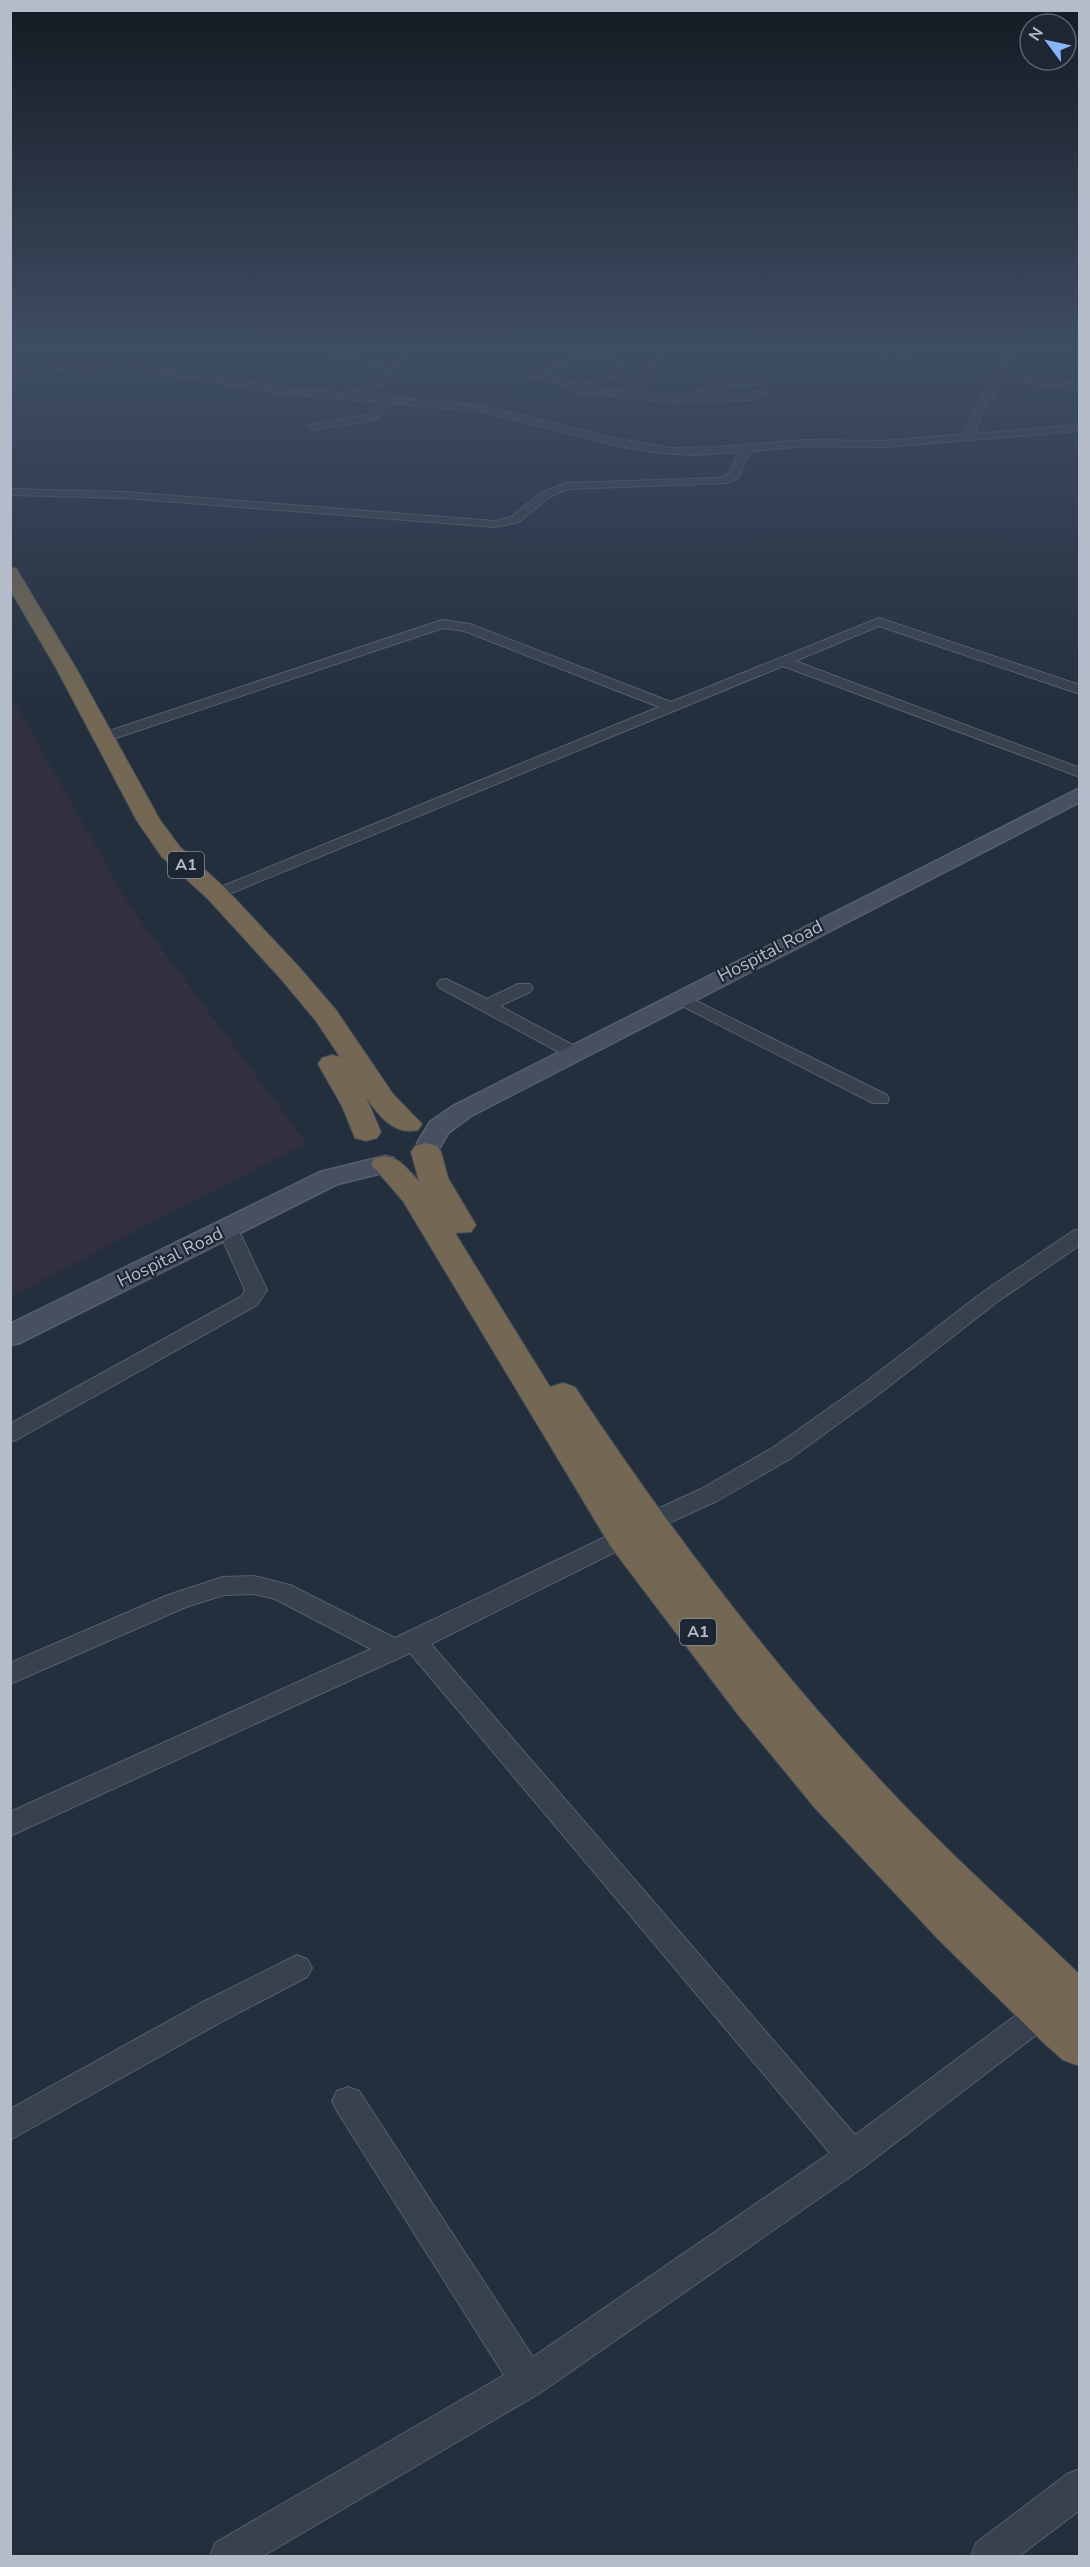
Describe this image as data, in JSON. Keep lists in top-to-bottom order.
{
  "streets": {
    "highway": ["A1"],
    "street": ["Hospital Road"]
  },
  "crossings": [
    ["A1", "Hospital Road"]
  ],
  "north": "top left"
}
